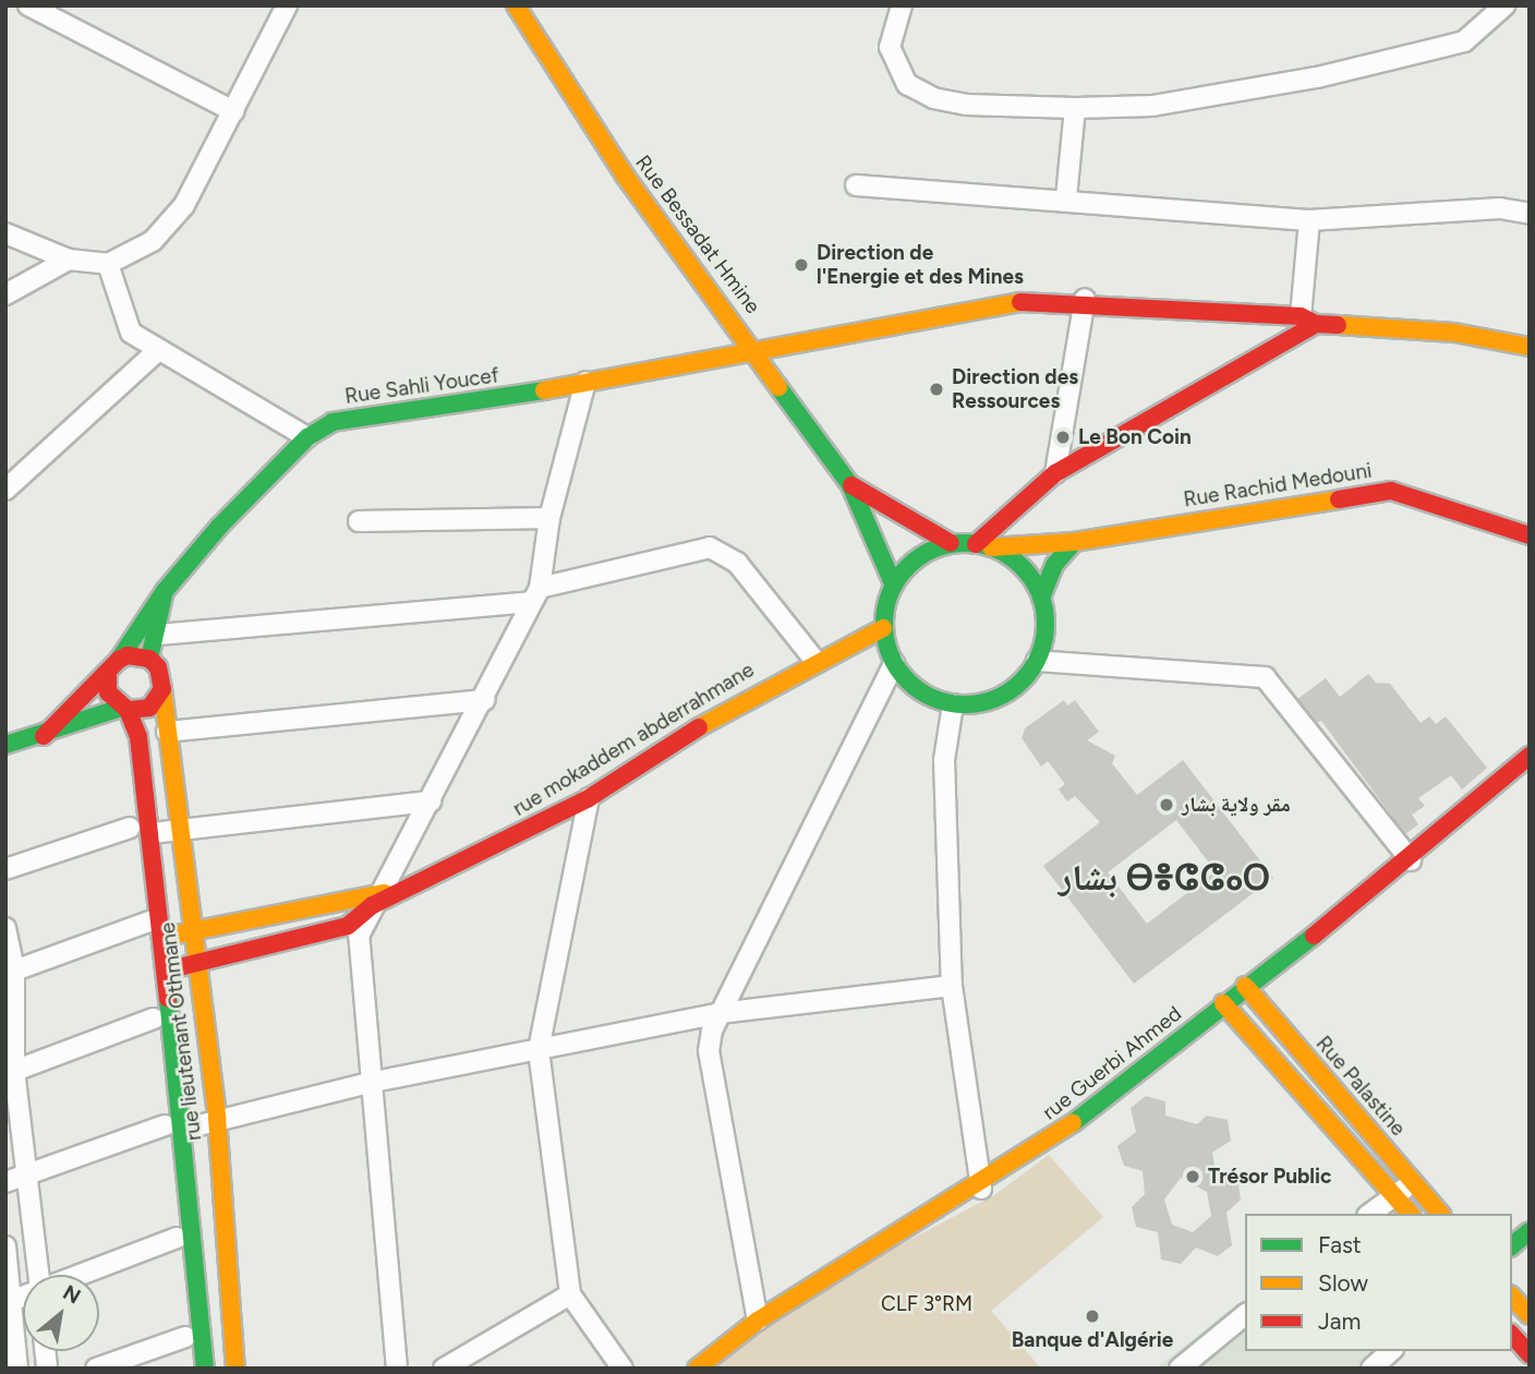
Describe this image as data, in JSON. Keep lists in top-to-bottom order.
{
  "streets": {
    "main road": [
      "Rue Bessadat Hmine",
      "Rue Sahli Youcef",
      "Rue Rachid Medouni",
      "rue mokaddem abderrahmane",
      "rue lieutenant Othmane",
      "rue Guerbi Ahmed",
      "Rue Palastine"
    ]
  },
  "crossings": [
    ["Rue Bessadat Hmine", "Rue Sahli Youcef"],
    ["Rue Bessadat Hmine", "Rue Rachid Medouni"],
    ["Rue Bessadat Hmine", "rue mokaddem abderrahmane"],
    ["Rue Sahli Youcef", "rue lieutenant Othmane"],
    ["Rue Rachid Medouni", "rue mokaddem abderrahmane"],
    ["rue mokaddem abderrahmane", "rue lieutenant Othmane"],
    ["rue Guerbi Ahmed", "Rue Palastine"]
  ],
  "districts": ["بشار ⴱⴻⵛⵛⴰⵔ"],
  "parks": ["CLF 3°RM"],
  "places": [
    "Direction de l'Energie et des Mines",
    "Direction des Ressources",
    "Le Bon Coin",
    "مقر ولاية بشار",
    "Trésor Public",
    "Banque d'Algérie"
  ],
  "legend": ["Fast", "Slow", "Jam"],
  "north": "top right"
}
